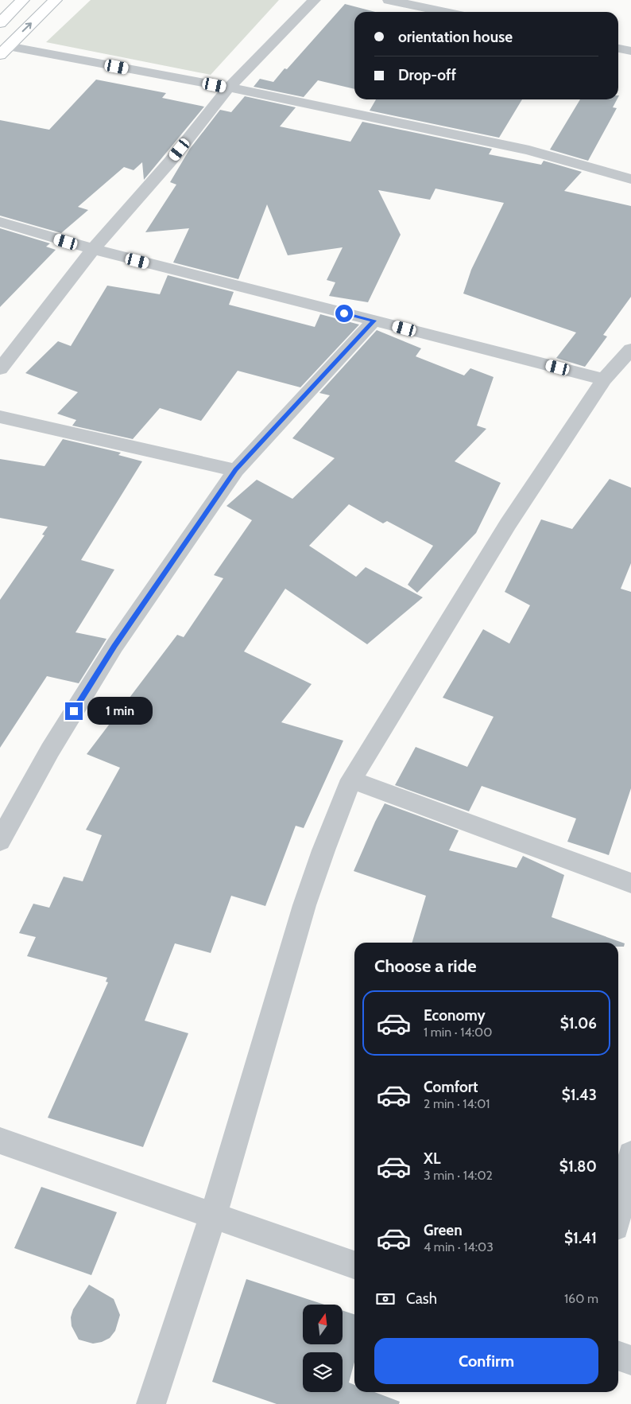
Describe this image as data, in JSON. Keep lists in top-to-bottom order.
{
  "north": "top",
  "page": {
    "banner": ["orientation house", "Drop-off"],
    "bubble": "1 min",
    "heading": "Choose a ride",
    "list": [
      {
        "name": "Economy",
        "note": "1 min · 14:00",
        "value": "$1.06"
      },
      {
        "name": "Comfort",
        "note": "2 min · 14:01",
        "value": "$1.43"
      },
      {
        "name": "XL",
        "note": "3 min · 14:02",
        "value": "$1.80"
      },
      {
        "name": "Green",
        "note": "4 min · 14:03",
        "value": "$1.41"
      }
    ],
    "pay": ["Cash", "160 m"],
    "buttons": "Confirm"
  }
}
